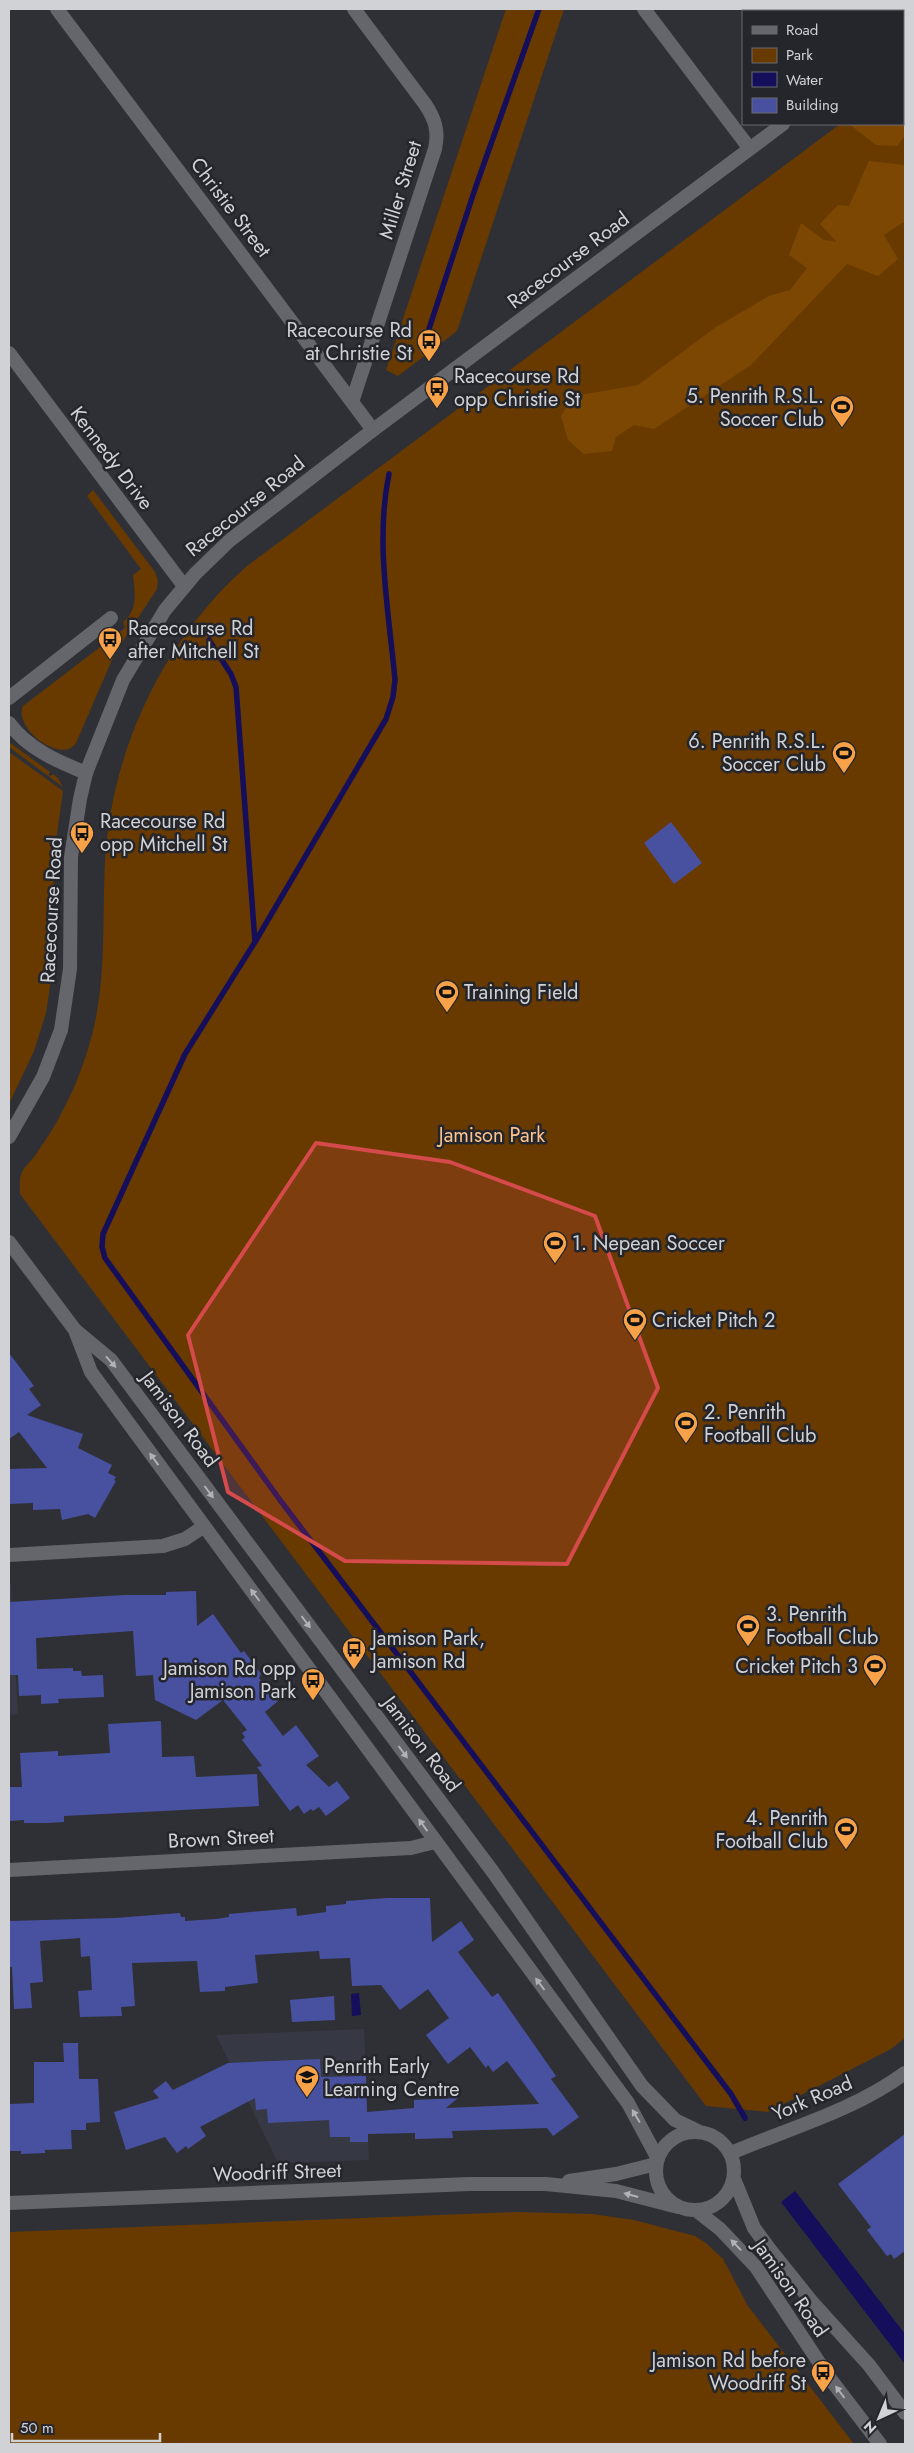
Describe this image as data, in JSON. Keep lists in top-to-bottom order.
{
  "streets": {
    "street": [
      "Miller Street",
      "Christie Street",
      "Racecourse Road",
      "Kennedy Drive",
      "Jamison Road",
      "Brown Street",
      "York Road",
      "Woodriff Street"
    ]
  },
  "crossings": [
    ["Miller Street", "Christie Street"],
    ["Christie Street", "Racecourse Road"],
    ["Racecourse Road", "Kennedy Drive"],
    ["Jamison Road", "Brown Street"],
    ["Jamison Road", "York Road"],
    ["Jamison Road", "Woodriff Street"],
    ["York Road", "Woodriff Street"]
  ],
  "parks": ["Jamison Park"],
  "places": {
    "bus stop": [
      "Racecourse Rd at Christie St",
      "Racecourse Rd opp Christie St",
      "Racecourse Rd after Mitchell St",
      "Racecourse Rd opp Mitchell St",
      "Jamison Park, Jamison Rd",
      "Jamison Rd opp Jamison Park",
      "Jamison Rd before Woodriff St"
    ],
    "sports": [
      "5. Penrith R.S.L. Soccer Club",
      "6. Penrith R.S.L. Soccer Club",
      "Training Field",
      "1. Nepean Soccer",
      "Cricket Pitch 2",
      "2. Penrith Football Club",
      "3. Penrith Football Club",
      "Cricket Pitch 3",
      "4. Penrith Football Club"
    ],
    "school or university": ["Penrith Early Learning Centre"]
  },
  "legend": [
    "Road",
    "Park",
    "Water",
    "Building"
  ],
  "scale_bar": "50 m",
  "north": "bottom left"
}
